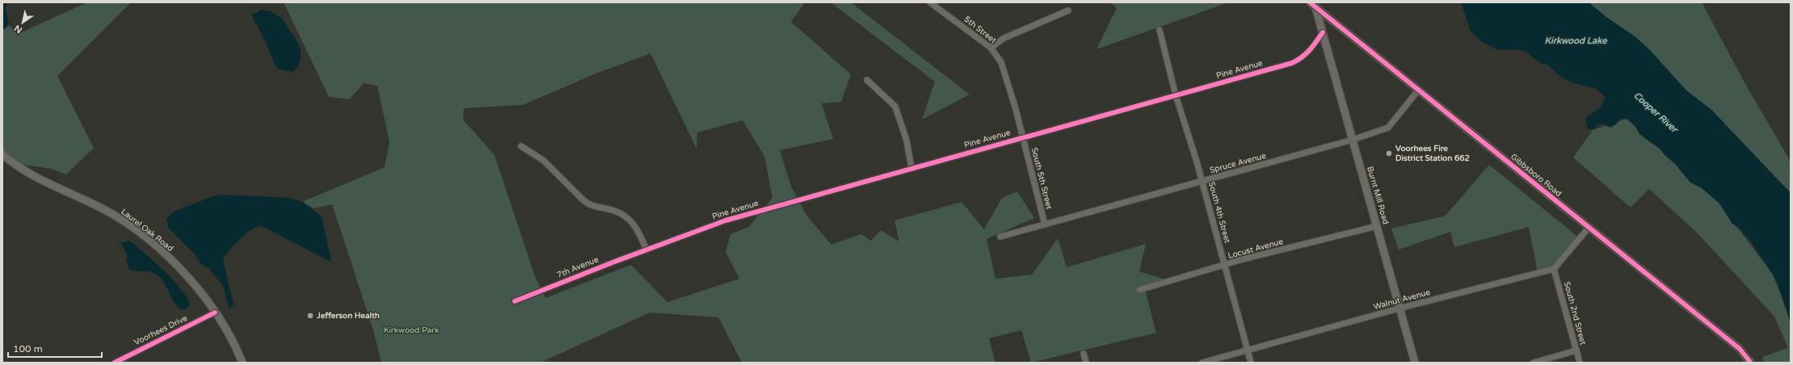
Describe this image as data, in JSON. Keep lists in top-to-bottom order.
{
  "streets": {
    "street": [
      "5th Street",
      "Pine Avenue",
      "Spruce Avenue",
      "Gibbsboro Road",
      "South 5th Street",
      "Burnt Mill Road",
      "South 4th Street",
      "Laurel Oak Road",
      "Locust Avenue",
      "7th Avenue",
      "Walnut Avenue",
      "South 2nd Street",
      "Voorhees Drive"
    ]
  },
  "crossings": [
    ["5th Street", "Pine Avenue"],
    ["5th Street", "South 5th Street"],
    ["Pine Avenue", "South 5th Street"],
    ["Pine Avenue", "Burnt Mill Road"],
    ["Pine Avenue", "South 4th Street"],
    ["Pine Avenue", "7th Avenue"],
    ["Spruce Avenue", "Gibbsboro Road"],
    ["Spruce Avenue", "South 5th Street"],
    ["Spruce Avenue", "Burnt Mill Road"],
    ["Spruce Avenue", "South 4th Street"],
    ["Gibbsboro Road", "Burnt Mill Road"],
    ["Burnt Mill Road", "Locust Avenue"],
    ["Burnt Mill Road", "Walnut Avenue"],
    ["South 4th Street", "Locust Avenue"],
    ["South 4th Street", "Walnut Avenue"],
    ["Laurel Oak Road", "Voorhees Drive"],
    ["Walnut Avenue", "South 2nd Street"]
  ],
  "water": ["Kirkwood Lake", "Cooper River"],
  "parks": ["Kirkwood Park"],
  "places": ["Voorhees Fire District Station 662", "Jefferson Health"],
  "scale_bar": "100 m",
  "north": "bottom left"
}
